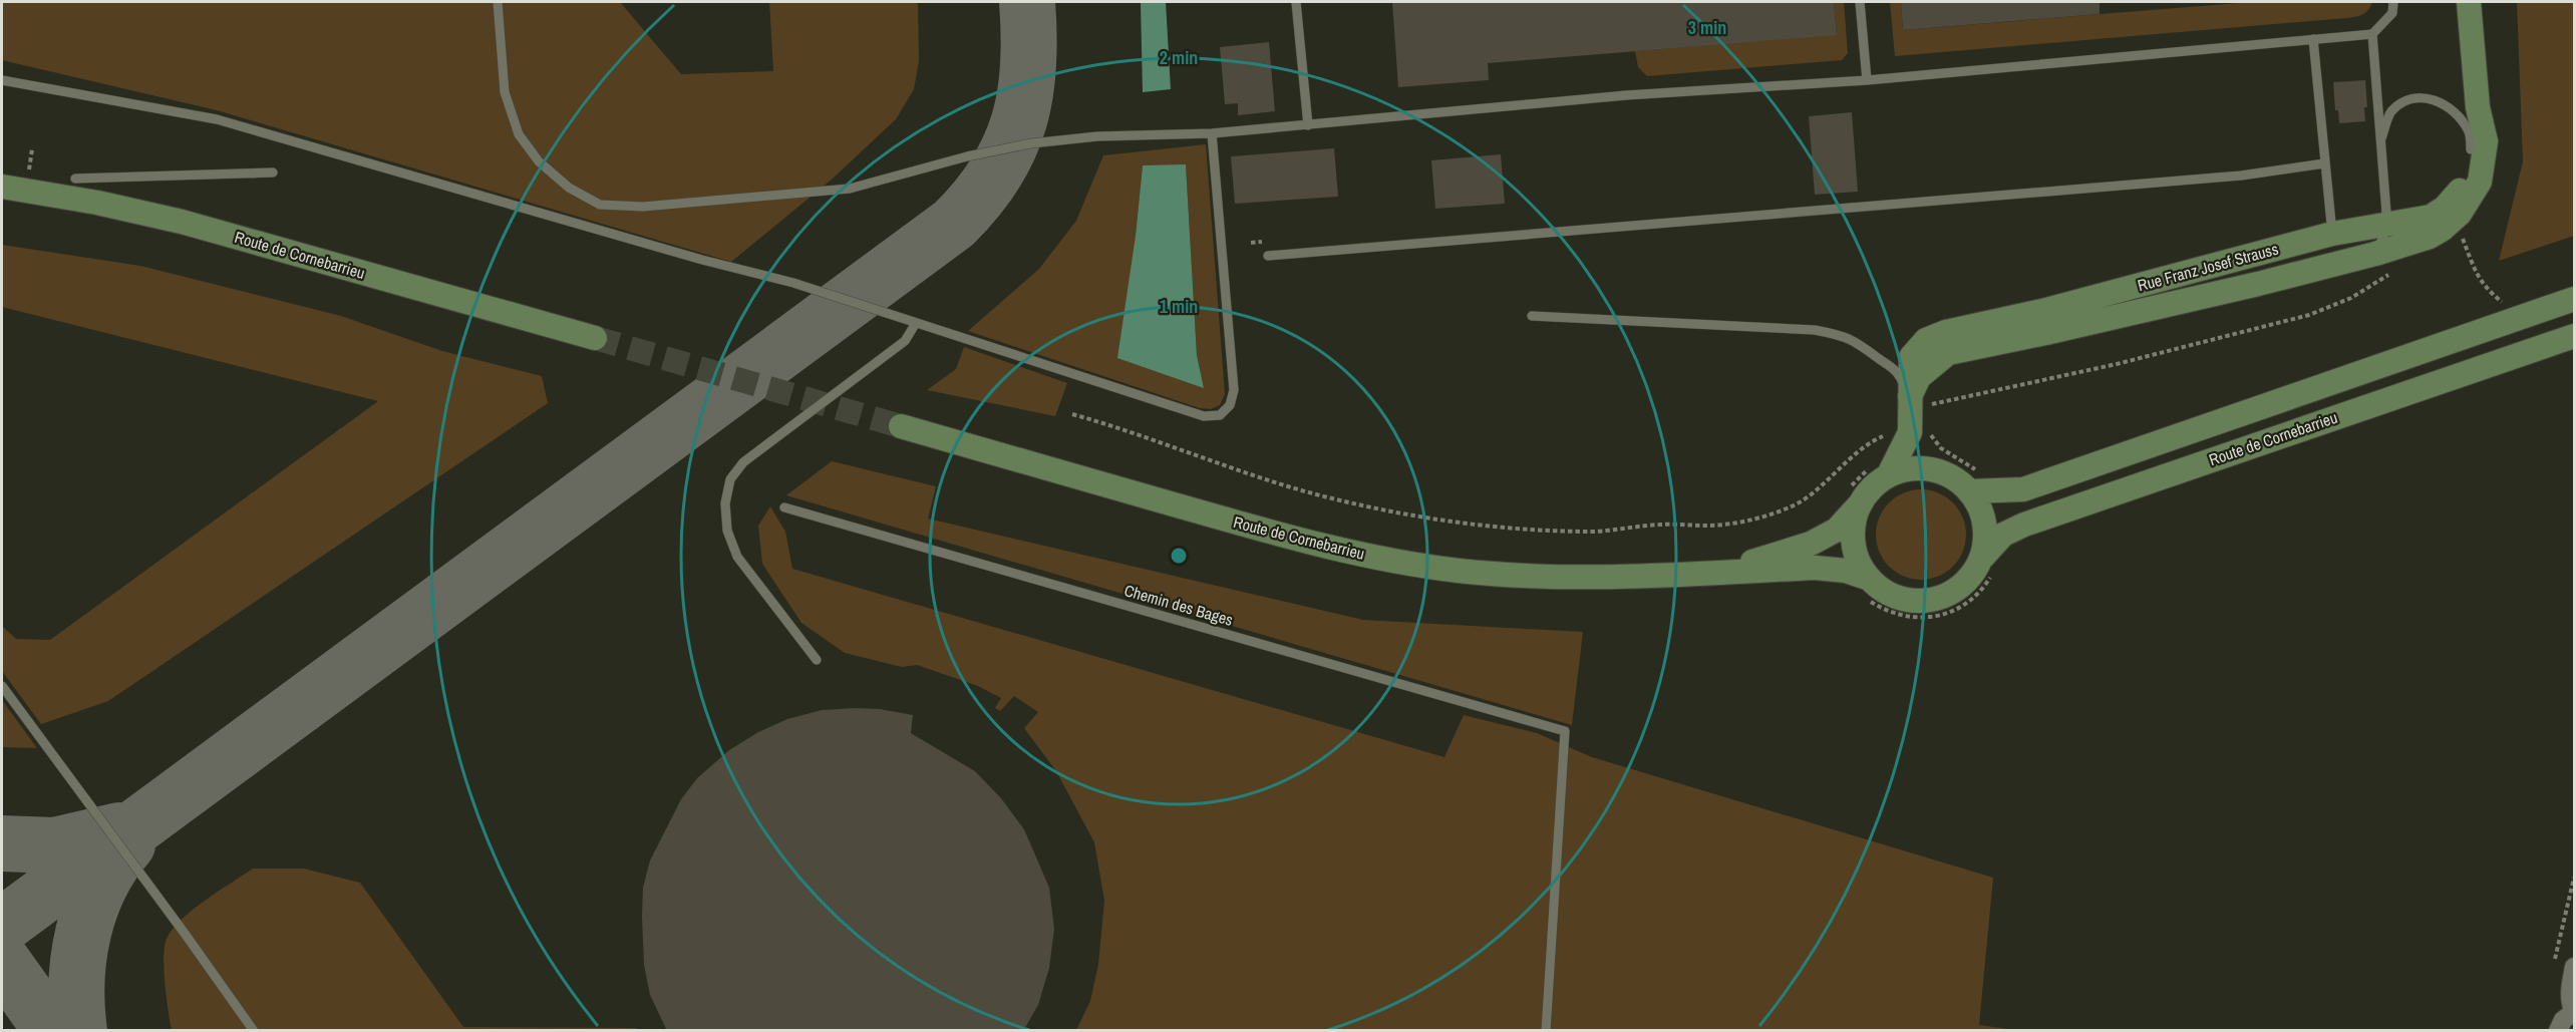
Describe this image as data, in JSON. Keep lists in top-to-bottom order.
{
  "streets": {
    "main road": ["Route de Cornebarrieu", "Rue Franz Josef Strauss"],
    "lane": ["Chemin des Bages"]
  },
  "crossings": [
    ["Route de Cornebarrieu", "Rue Franz Josef Strauss"]
  ],
  "rings": ["3 min", "2 min", "1 min"]
}
